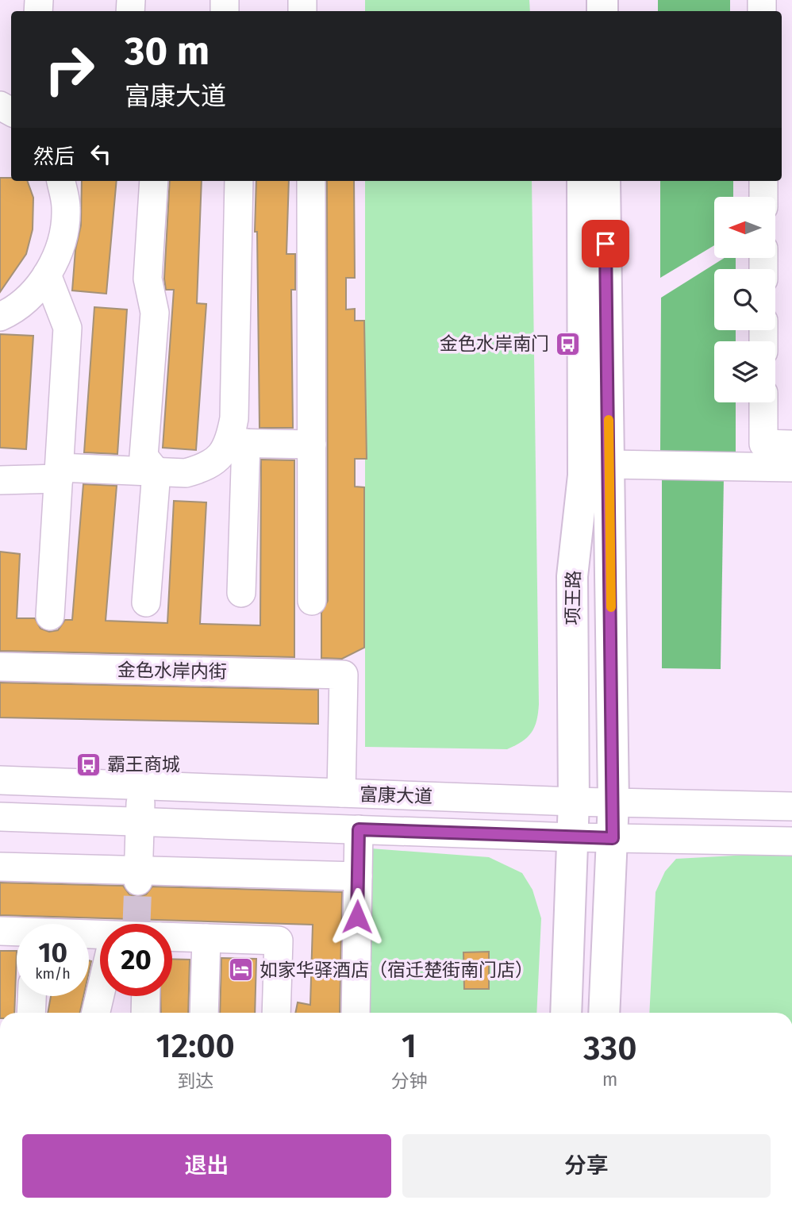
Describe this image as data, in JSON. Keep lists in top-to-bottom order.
{
  "streets": {
    "main road": ["项王路"],
    "street": ["金色水岸内街", "富康大道"]
  },
  "crossings": [
    ["项王路", "富康大道"],
    ["金色水岸内街", "富康大道"]
  ],
  "places": {
    "bus stop": ["金色水岸南门", "霸王商城"],
    "hotel": ["如家华驿酒店（宿迁楚街南门店）"]
  },
  "north": "left",
  "page": {
    "turn": ["30 m", "富康大道"],
    "then": "然后",
    "speed": "10 km/h",
    "limit": "20",
    "eta": [
      "12:00",
      "到达",
      "1",
      "分钟",
      "330",
      "m"
    ],
    "buttons": ["退出", "分享"]
  }
}
